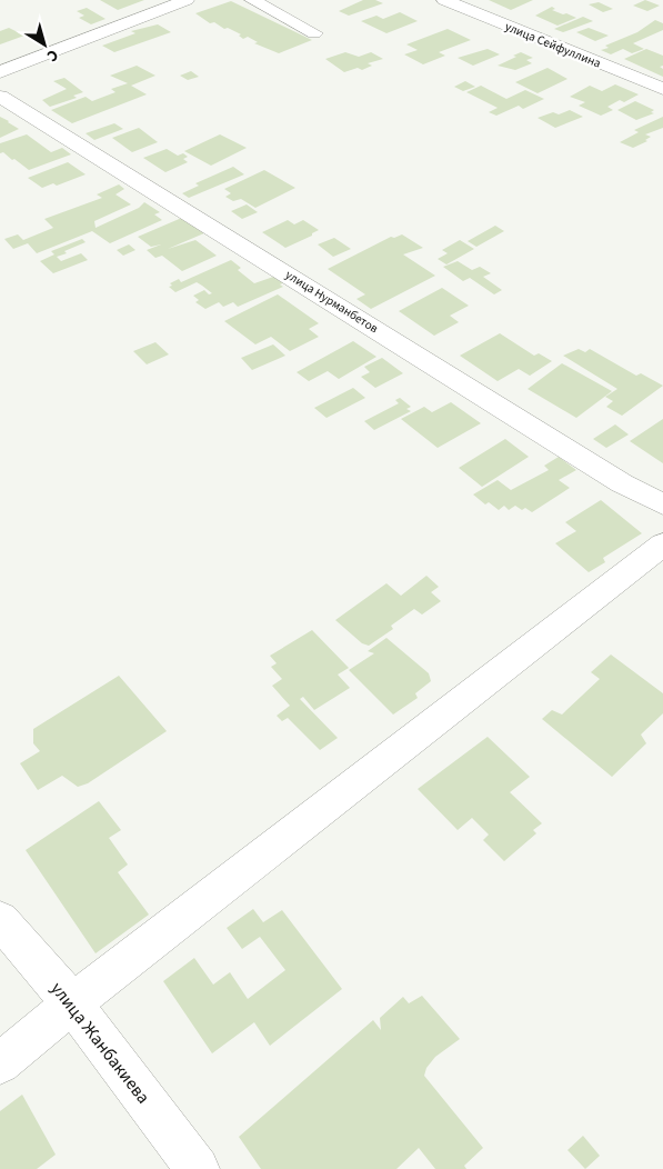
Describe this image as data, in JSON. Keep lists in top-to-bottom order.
{
  "streets": {
    "street": ["улица Сейфуллина", "улица Нурманбетов", "улица Жанбакиева"]
  },
  "north": "bottom right"
}
